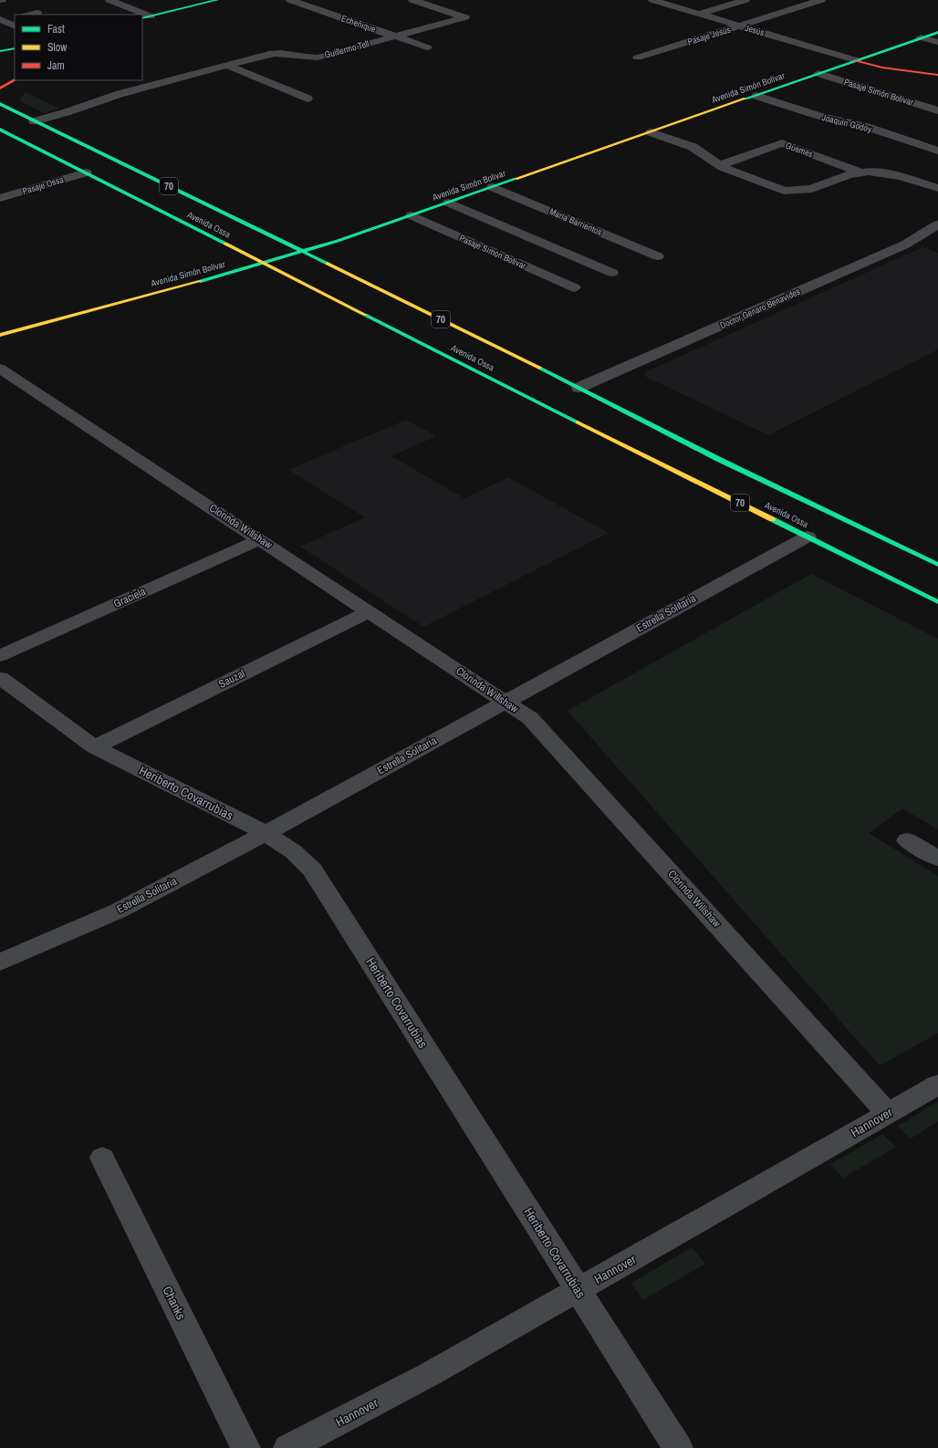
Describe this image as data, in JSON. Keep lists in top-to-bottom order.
{
  "streets": {
    "main road": ["Avenida Simón Bolívar", "70", "Avenida Ossa"],
    "street": [
      "Echeñique",
      "Jesús",
      "Pasaje Jesús",
      "Guillermo Tell",
      "Pasaje Simón Bolívar",
      "Joaquín Godoy",
      "Güemes",
      "Pasaje Ossa",
      "María Barrientos",
      "Doctor Genaro Benavides",
      "Clorinda Willshaw",
      "Graciela",
      "Estrella Solitaria",
      "Sauzal",
      "Heriberto Covarrubias",
      "Hannover",
      "Chanks"
    ]
  },
  "crossings": [
    ["Echeñique", "Guillermo Tell"],
    ["Jesús", "Pasaje Jesús"],
    ["Jesús", "Avenida Simón Bolívar"],
    ["Guillermo Tell", "Avenida Ossa"],
    ["Avenida Simón Bolívar", "Pasaje Simón Bolívar"],
    ["Avenida Simón Bolívar", "Joaquín Godoy"],
    ["Avenida Simón Bolívar", "Güemes"],
    ["Avenida Simón Bolívar", "María Barrientos"],
    ["Avenida Simón Bolívar", "Avenida Ossa"],
    ["Pasaje Ossa", "Avenida Ossa"],
    ["Avenida Ossa", "Doctor Genaro Benavides"],
    ["Avenida Ossa", "Estrella Solitaria"],
    ["Clorinda Willshaw", "Graciela"],
    ["Clorinda Willshaw", "Estrella Solitaria"],
    ["Clorinda Willshaw", "Sauzal"],
    ["Clorinda Willshaw", "Hannover"],
    ["Estrella Solitaria", "Heriberto Covarrubias"],
    ["Sauzal", "Heriberto Covarrubias"],
    ["Heriberto Covarrubias", "Hannover"]
  ],
  "legend": ["Fast", "Slow", "Jam"]
}
